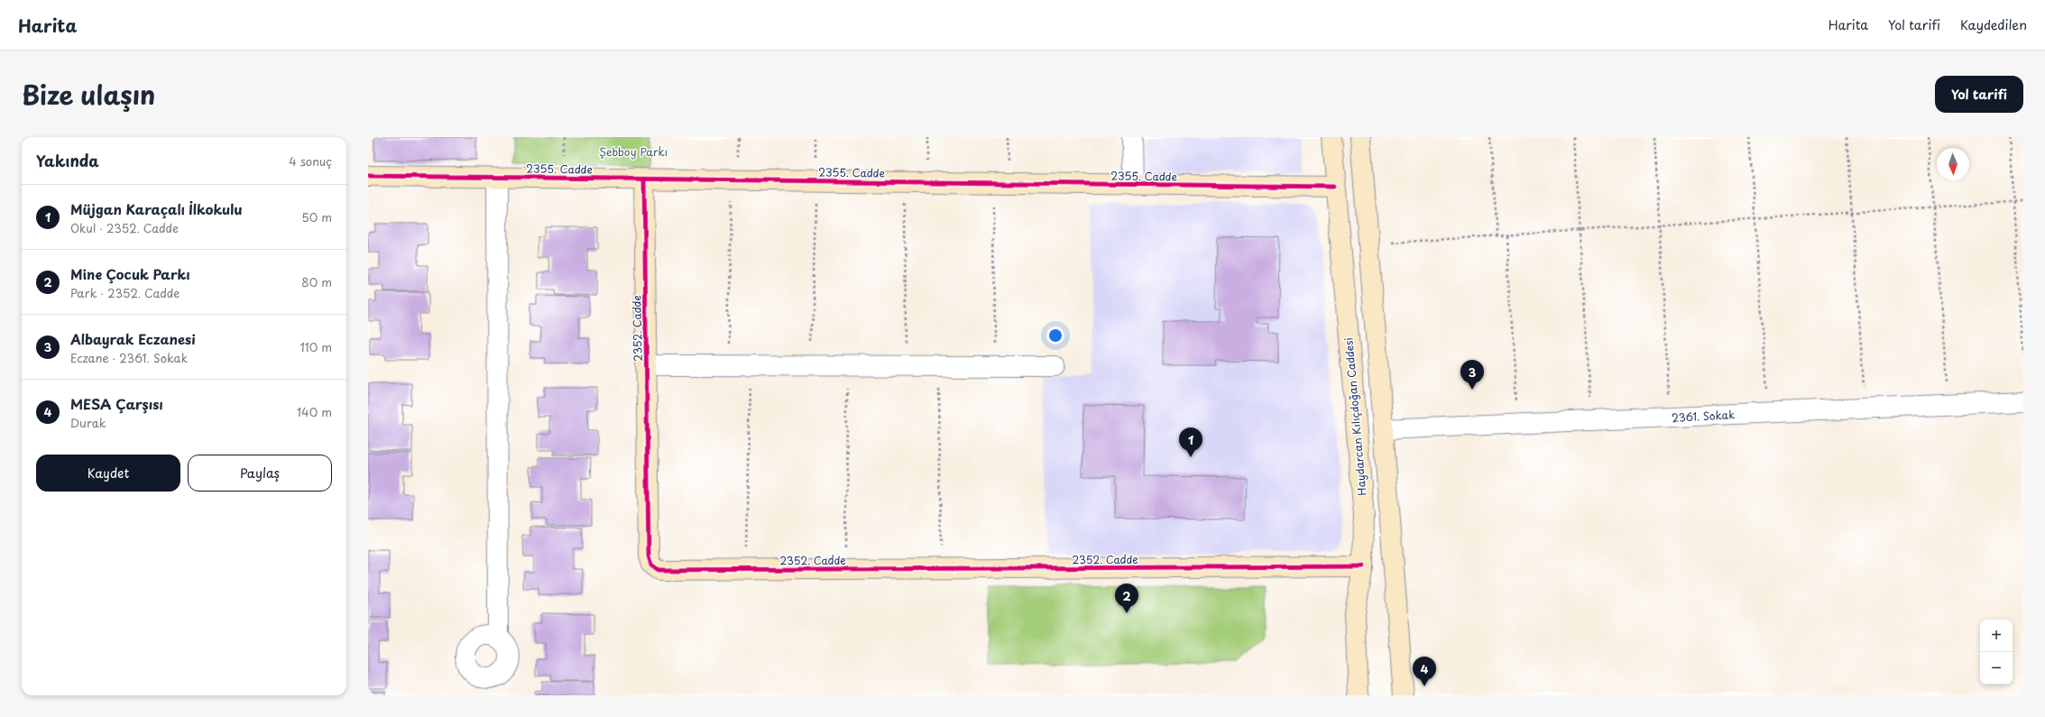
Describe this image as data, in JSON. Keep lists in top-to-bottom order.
{
  "streets": {
    "street": [
      "2355. Cadde",
      "2352. Cadde",
      "2361. Sokak",
      "Haydarcan Kılıçdoğan Caddesi"
    ]
  },
  "crossings": [
    ["2355. Cadde", "2352. Cadde"],
    ["2355. Cadde", "Haydarcan Kılıçdoğan Caddesi"],
    ["2352. Cadde", "Haydarcan Kılıçdoğan Caddesi"]
  ],
  "parks": ["Şebboy Parkı"],
  "north": "bottom",
  "page": {
    "header": "Harita",
    "nav": ["Harita", "Yol tarifi", "Kaydedilen"],
    "title": "Bize ulaşın",
    "buttons": [
      "Yol tarifi",
      ["Kaydet", "Paylaş"]
    ],
    "heading": ["Yakında", "4 sonuç"],
    "list": [
      {
        "mark": "1",
        "name": "Müjgan Karaçalı İlkokulu",
        "note": "Okul · 2352. Cadde",
        "value": "50 m"
      },
      {
        "mark": "2",
        "name": "Mine Çocuk Parkı",
        "note": "Park · 2352. Cadde",
        "value": "80 m"
      },
      {
        "mark": "3",
        "name": "Albayrak Eczanesi",
        "note": "Eczane · 2361. Sokak",
        "value": "110 m"
      },
      {
        "mark": "4",
        "name": "MESA Çarşısı",
        "note": "Durak",
        "value": "140 m"
      }
    ],
    "pins": [
      "3",
      "1",
      "2",
      "4"
    ],
    "map_buttons": ["+", "−"]
  }
}
